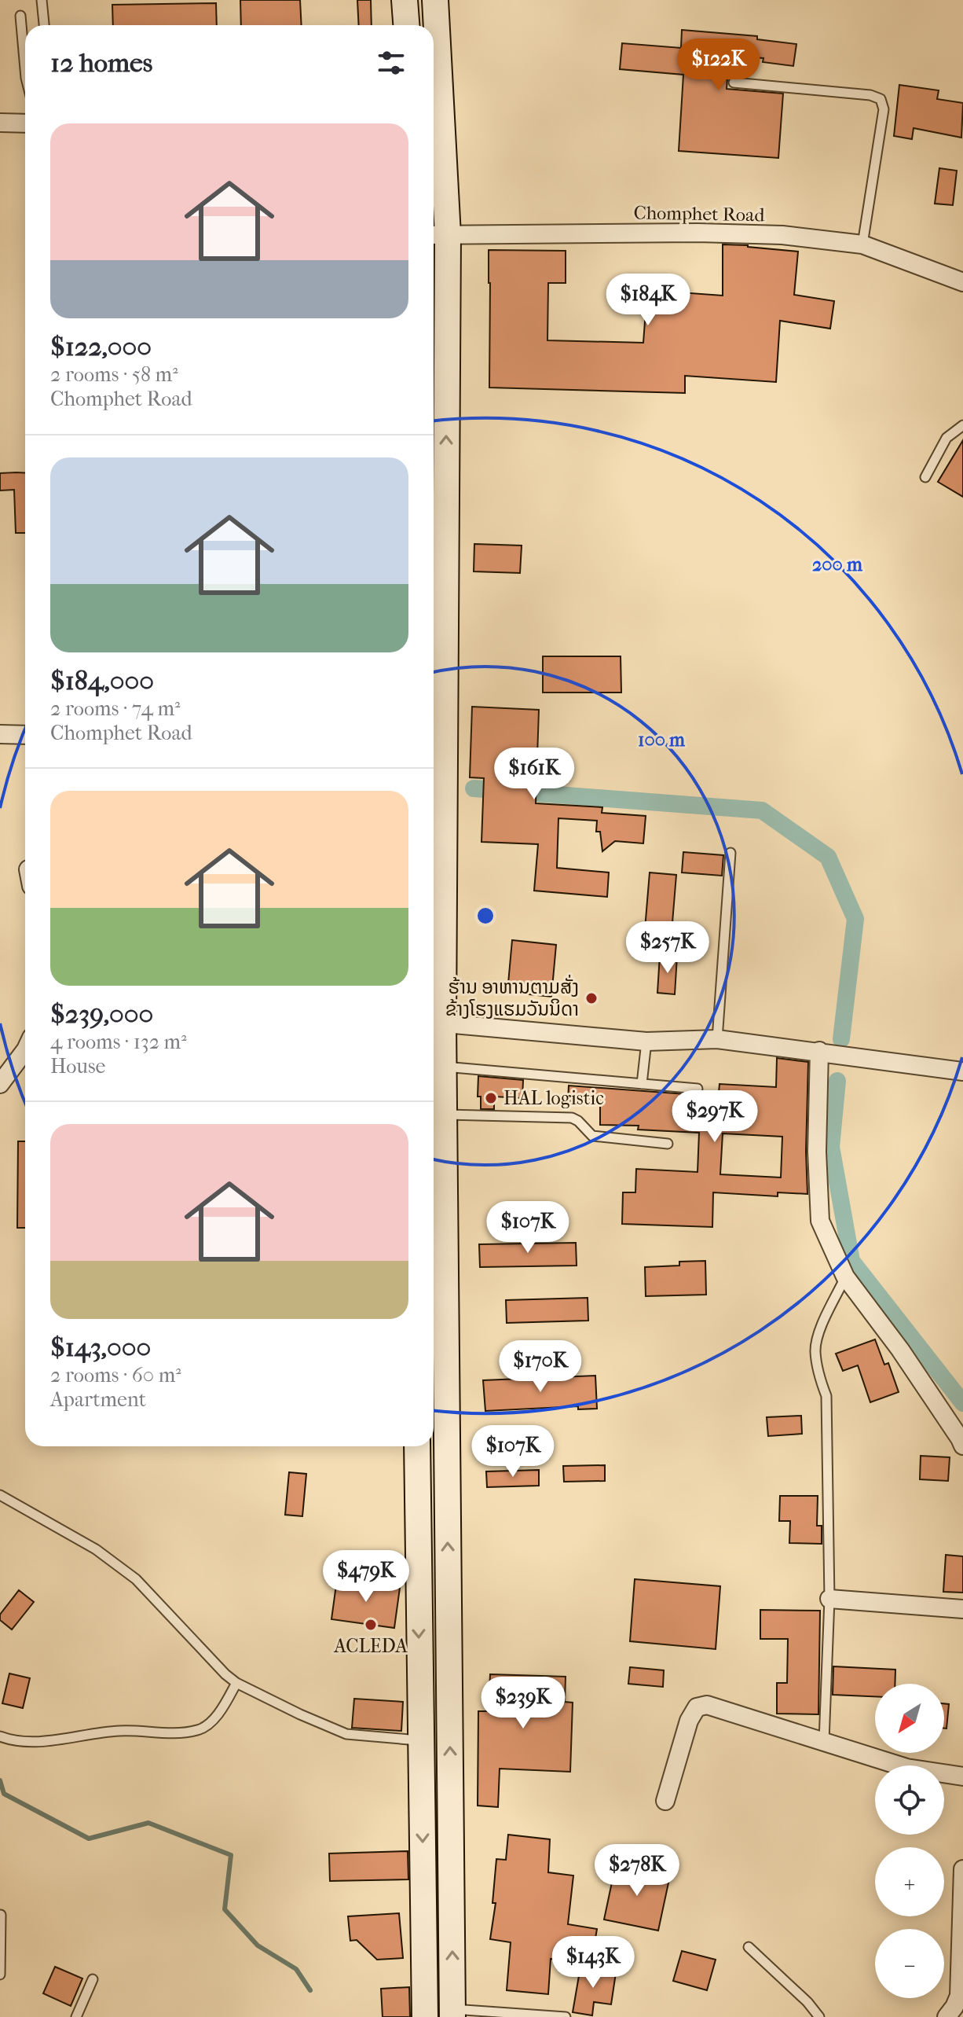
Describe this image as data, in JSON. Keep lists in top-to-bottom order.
{
  "streets": {
    "street": ["Chomphet Road"]
  },
  "places": ["ຮ້ານ ອາຫານຕາມສັ່ງ ຂ້າງໂຮງແຮມວັນນິດາ", "HAL logistic", "ACLEDA"],
  "north": "bottom left",
  "page": {
    "heading": "12 homes",
    "price": [
      "$122K",
      "$184K",
      "$161K",
      "$257K",
      "$297K",
      "$107K",
      "$170K",
      "$107K",
      "$479K",
      "$239K",
      "$278K",
      "$143K"
    ],
    "list": [
      {
        "name": "$122,000",
        "note": "2 rooms · 58 m² · Chomphet Road"
      },
      {
        "name": "$184,000",
        "note": "2 rooms · 74 m² · Chomphet Road"
      },
      {
        "name": "$239,000",
        "note": "4 rooms · 132 m² · House"
      },
      {
        "name": "$143,000",
        "note": "2 rooms · 60 m² · Apartment"
      }
    ],
    "map_buttons": ["+", "−"]
  },
  "rings": ["200 m", "100 m"]
}
